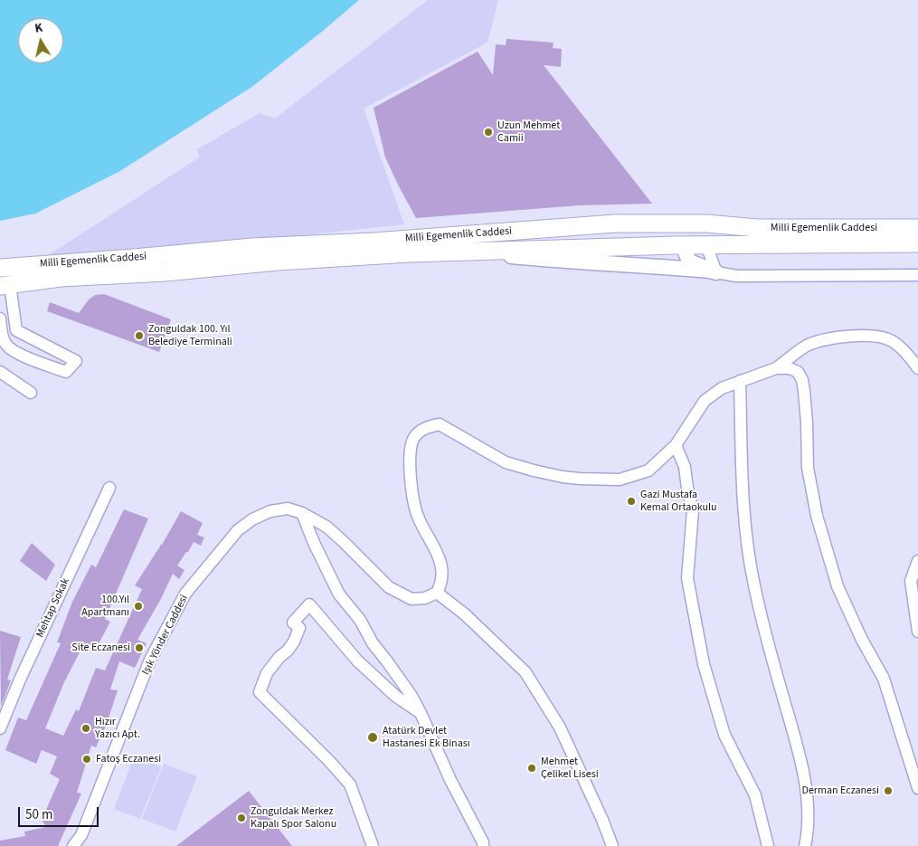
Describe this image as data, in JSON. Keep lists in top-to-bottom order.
{
  "streets": {
    "highway": ["Milli Egemenlik Caddesi"],
    "street": ["Mehtap Sokak", "Işık Yönder Caddesi"]
  },
  "places": [
    "Uzun Mehmet Camii",
    "Zonguldak 100. Yıl Belediye Terminali",
    "Gazi Mustafa Kemal Ortaokulu",
    "100.Yıl Apartmanı",
    "Site Eczanesi",
    "Hızır Yazıcı Apt.",
    "Atatürk Devlet Hastanesi Ek Binası",
    "Fatoş Eczanesi",
    "Mehmet Çelikel Lisesi",
    "Derman Eczanesi",
    "Zonguldak Merkez Kapalı Spor Salonu"
  ],
  "scale_bar": "50 m",
  "north": "top"
}
